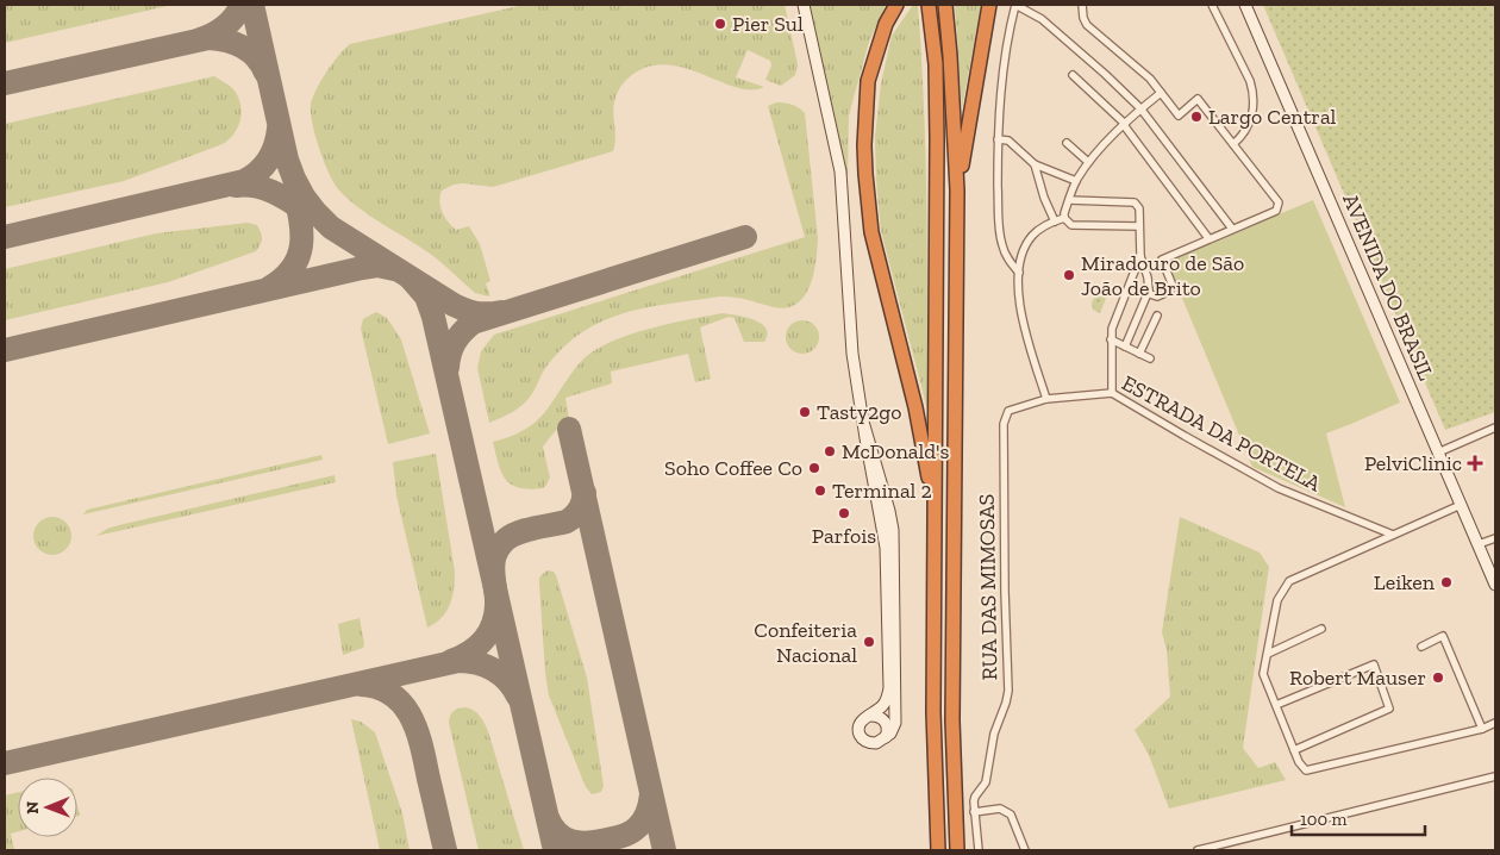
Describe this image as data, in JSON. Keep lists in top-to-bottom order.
{
  "streets": {
    "street": ["AVENIDA DO BRASIL", "ESTRADA DA PORTELA", "RUA DAS MIMOSAS"]
  },
  "crossings": [
    ["ESTRADA DA PORTELA", "RUA DAS MIMOSAS"]
  ],
  "places": {
    "other": [
      "Pier Sul",
      "Largo Central",
      "Miradouro de São João de Brito",
      "Tasty2go",
      "McDonald's",
      "Soho Coffee Co",
      "Terminal 2",
      "Parfois",
      "Leiken",
      "Confeiteria Nacional",
      "Robert Mauser"
    ],
    "health": ["PelviClinic"]
  },
  "scale_bar": "100 m",
  "north": "left"
}
